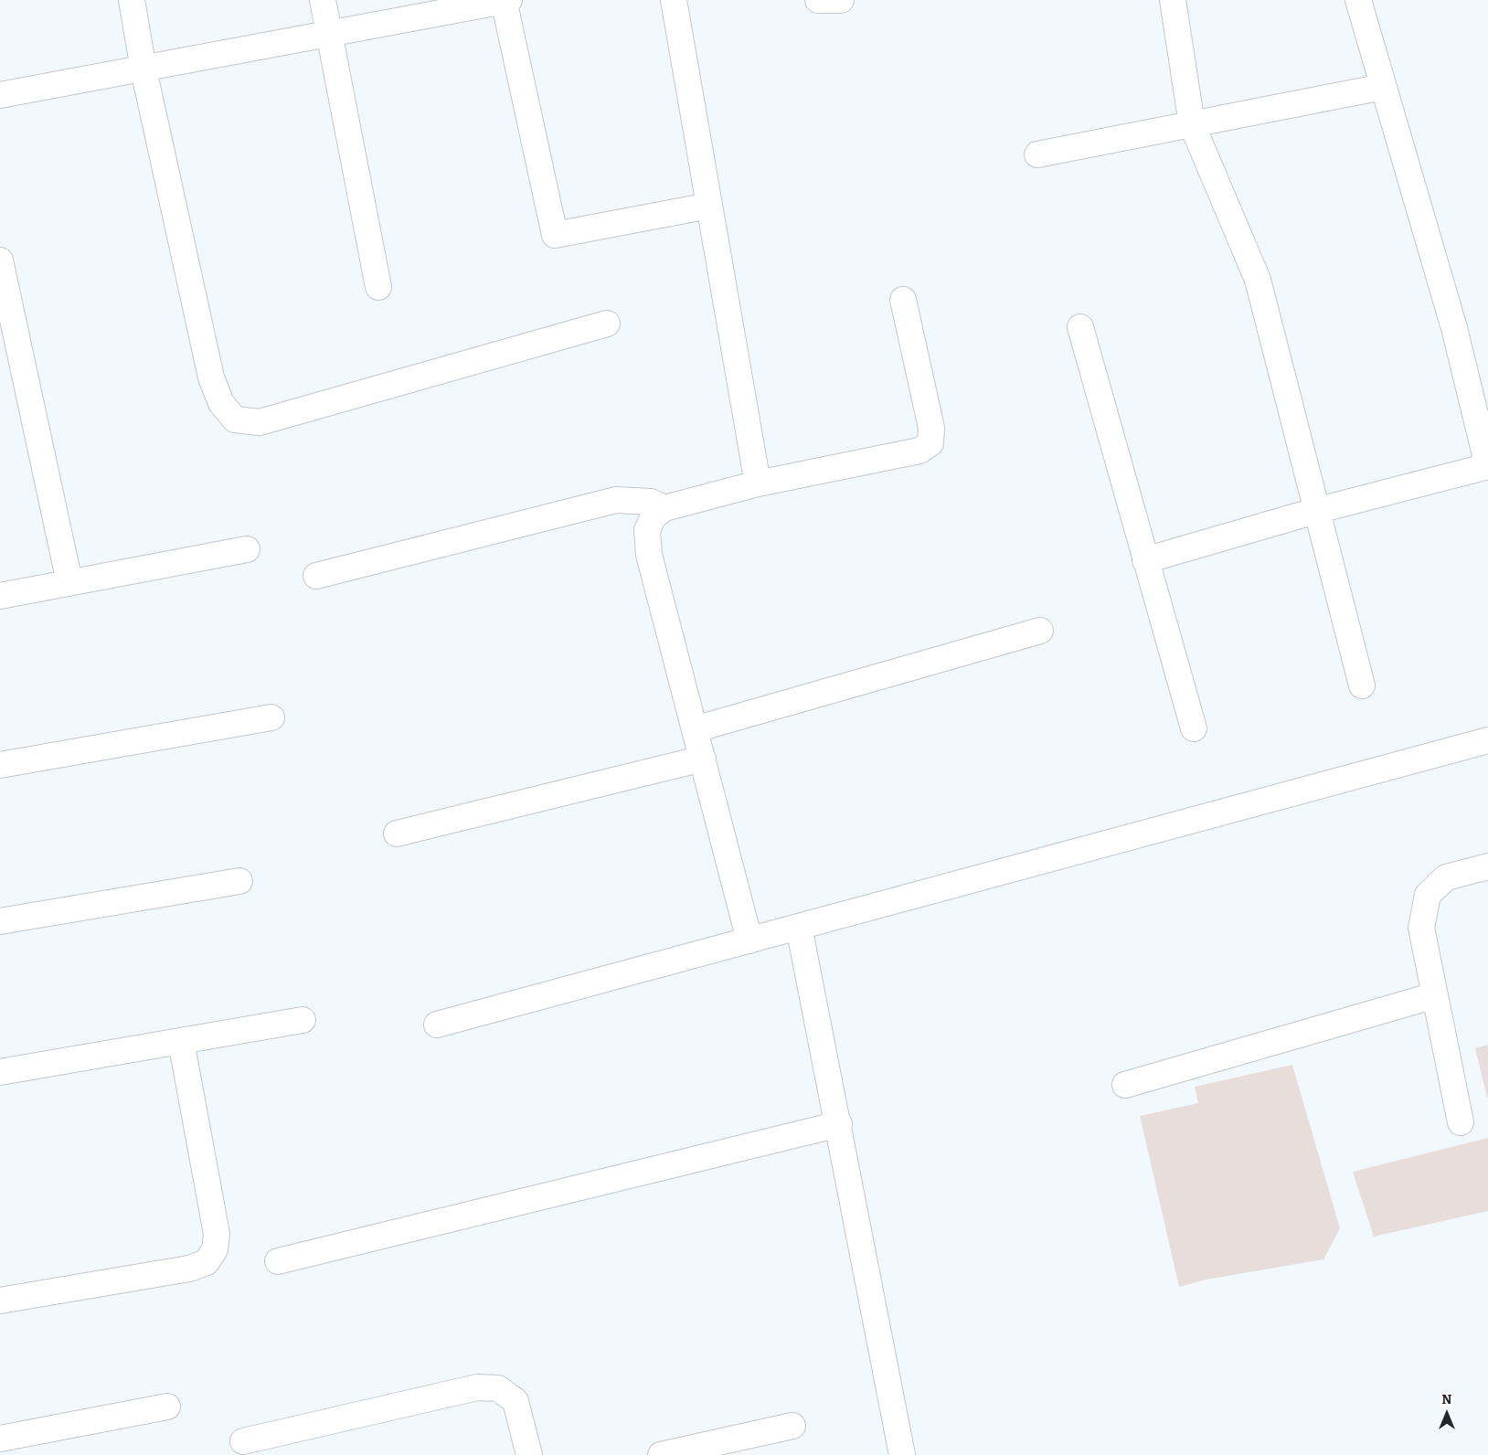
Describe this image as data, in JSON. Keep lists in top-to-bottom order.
{
  "north": "top"
}
